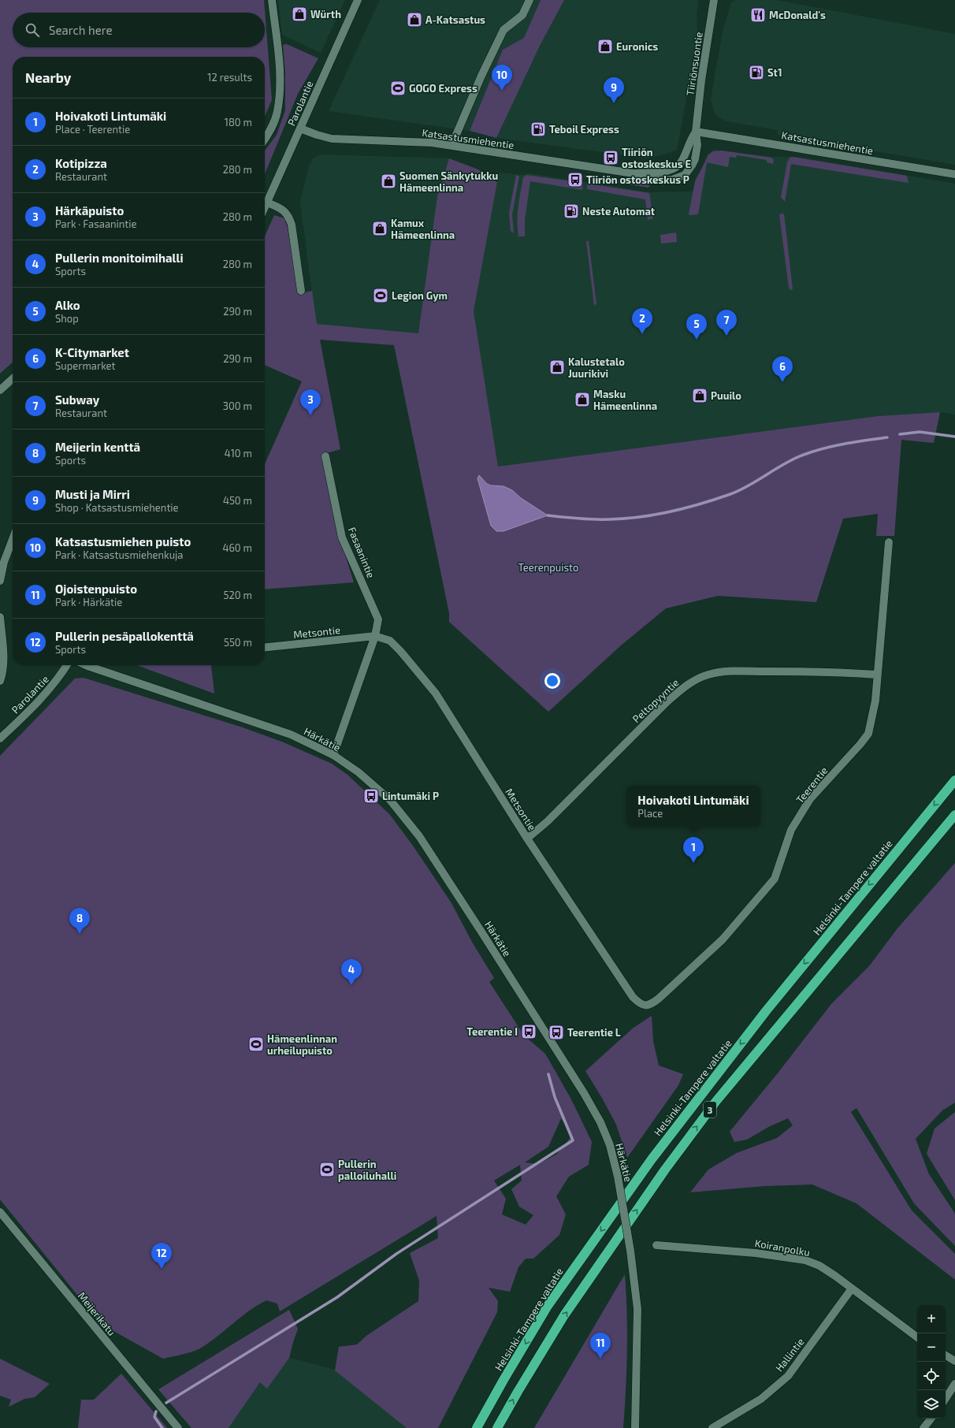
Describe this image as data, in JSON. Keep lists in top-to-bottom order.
{
  "streets": {
    "highway": ["Helsinki-Tampere valtatie", "3"],
    "street": [
      "Tiiriönsuontie",
      "Parolantie",
      "Katsastusmiehentie",
      "Fasaanintie",
      "Metsontie",
      "Peltopyyntie",
      "Härkätie",
      "Teerentie",
      "Koiranpolku",
      "Meijerikatu",
      "Hallintie"
    ]
  },
  "crossings": [
    ["Tiiriönsuontie", "Katsastusmiehentie"],
    ["Parolantie", "Katsastusmiehentie"],
    ["Fasaanintie", "Metsontie"],
    ["Metsontie", "Peltopyyntie"],
    ["Metsontie", "Teerentie"],
    ["Peltopyyntie", "Teerentie"],
    ["Koiranpolku", "Hallintie"]
  ],
  "parks": ["Teerenpuisto"],
  "places": {
    "shop": [
      "Würth",
      "A-Katsastus",
      "Euronics",
      "Suomen Sänkytukku Hämeenlinna",
      "Kamux Hämeenlinna",
      "Kalustetalo Juurikivi",
      "Puuilo",
      "Masku Hämeenlinna"
    ],
    "restaurant": ["McDonald's"],
    "fuel station": ["St1", "Teboil Express", "Neste Automat"],
    "sports": [
      "GOGO Express",
      "Legion Gym",
      "Hämeenlinnan urheilupuisto",
      "Pullerin palloiluhalli"
    ],
    "bus stop": [
      "Tiiriön ostoskeskus E",
      "Tiiriön ostoskeskus P",
      "Lintumäki P",
      "Teerentie I",
      "Teerentie L"
    ]
  },
  "page": {
    "search": "Search here",
    "heading": ["Nearby", "12 results"],
    "pins": [
      "10",
      "9",
      "2",
      "7",
      "5",
      "6",
      "3",
      "1",
      "8",
      "4",
      "12",
      "11"
    ],
    "list": [
      {
        "mark": "1",
        "name": "Hoivakoti Lintumäki",
        "note": "Place · Teerentie",
        "value": "180 m"
      },
      {
        "mark": "2",
        "name": "Kotipizza",
        "note": "Restaurant",
        "value": "280 m"
      },
      {
        "mark": "3",
        "name": "Härkäpuisto",
        "note": "Park · Fasaanintie",
        "value": "280 m"
      },
      {
        "mark": "4",
        "name": "Pullerin monitoimihalli",
        "note": "Sports",
        "value": "280 m"
      },
      {
        "mark": "5",
        "name": "Alko",
        "note": "Shop",
        "value": "290 m"
      },
      {
        "mark": "6",
        "name": "K-Citymarket",
        "note": "Supermarket",
        "value": "290 m"
      },
      {
        "mark": "7",
        "name": "Subway",
        "note": "Restaurant",
        "value": "300 m"
      },
      {
        "mark": "8",
        "name": "Meijerin kenttä",
        "note": "Sports",
        "value": "410 m"
      },
      {
        "mark": "9",
        "name": "Musti ja Mirri",
        "note": "Shop · Katsastusmiehentie",
        "value": "450 m"
      },
      {
        "mark": "10",
        "name": "Katsastusmiehen puisto",
        "note": "Park · Katsastusmiehenkuja",
        "value": "460 m"
      },
      {
        "mark": "11",
        "name": "Ojoistenpuisto",
        "note": "Park · Härkätie",
        "value": "520 m"
      },
      {
        "mark": "12",
        "name": "Pullerin pesäpallokenttä",
        "note": "Sports",
        "value": "550 m"
      }
    ],
    "popup": ["Hoivakoti Lintumäki", "Place"],
    "map_buttons": ["+", "−"]
  }
}
